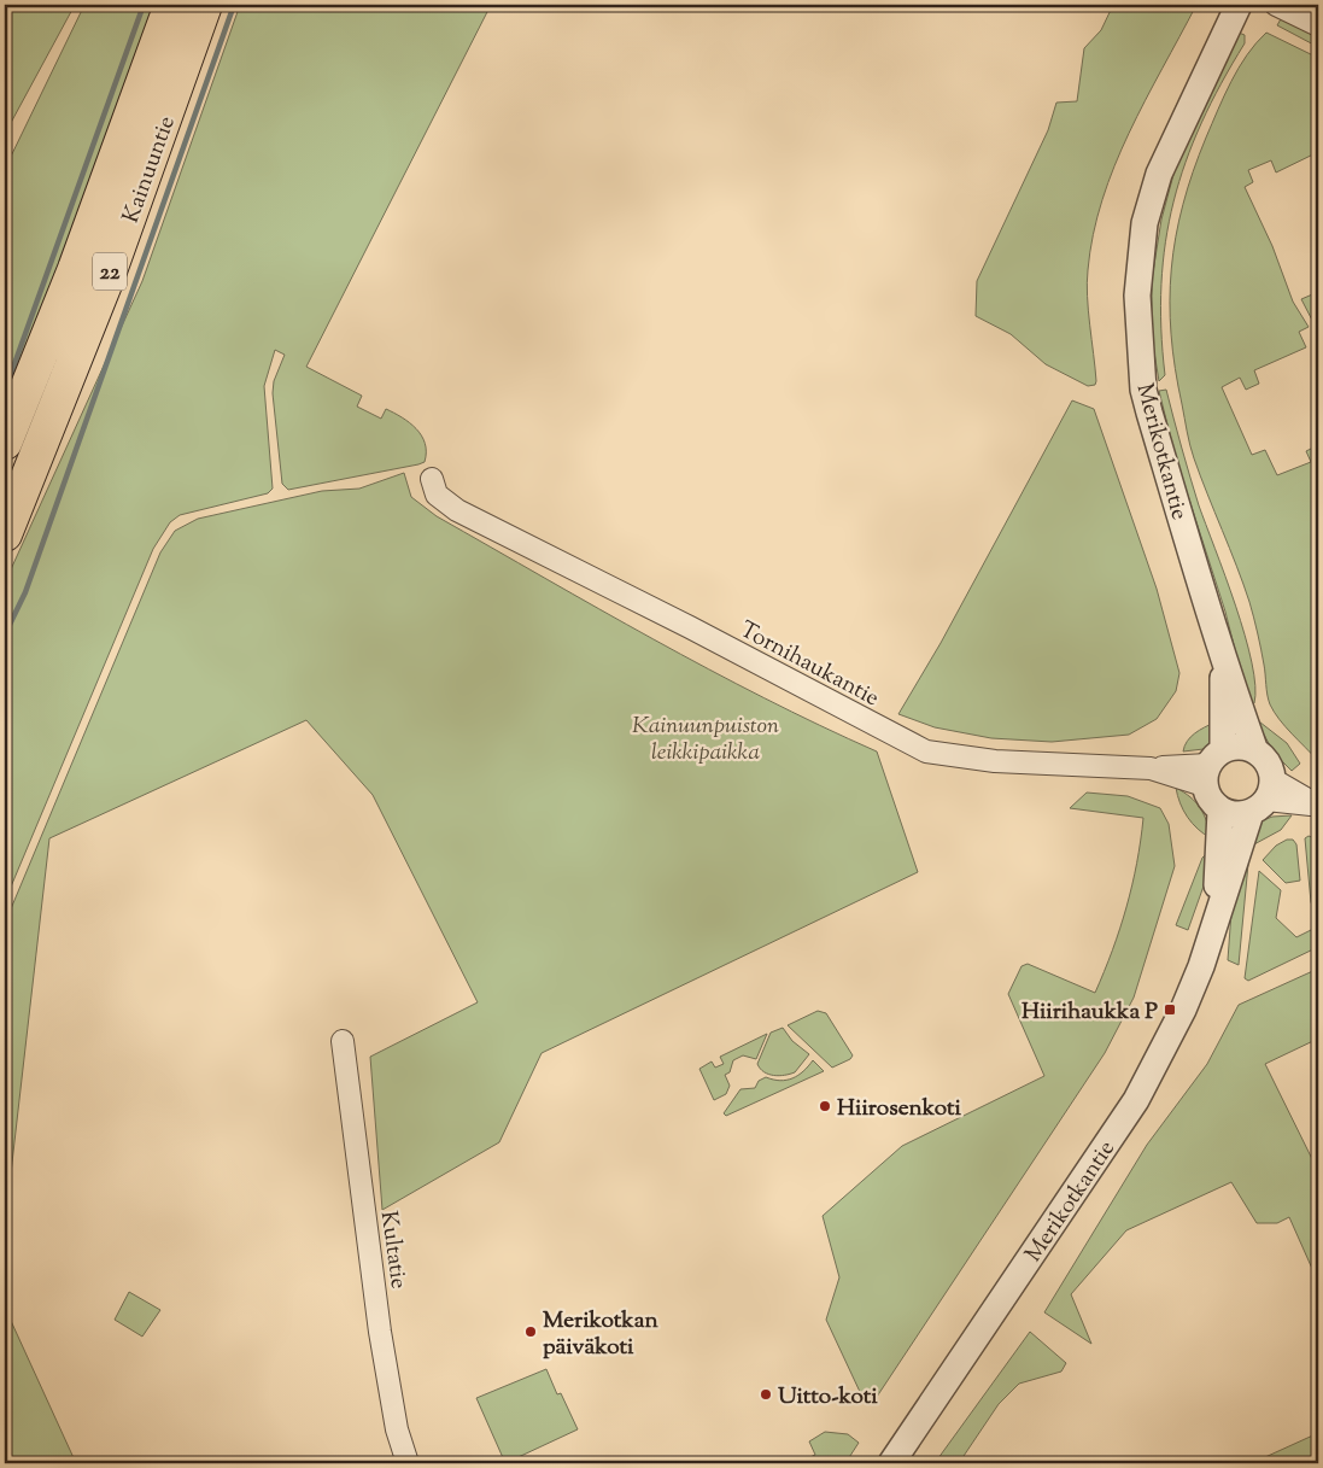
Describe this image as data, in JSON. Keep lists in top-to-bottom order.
{
  "streets": {
    "highway": ["Kainuuntie", "22"],
    "street": ["Merikotkantie", "Tornihaukantie", "Kultatie"]
  },
  "crossings": [
    ["Merikotkantie", "Tornihaukantie"]
  ],
  "parks": ["Kainuunpuiston leikkipaikka"],
  "places": {
    "transit": ["Hiirihaukka P"],
    "other": ["Hiirosenkoti", "Merikotkan päiväkoti", "Uitto-koti"]
  }
}
